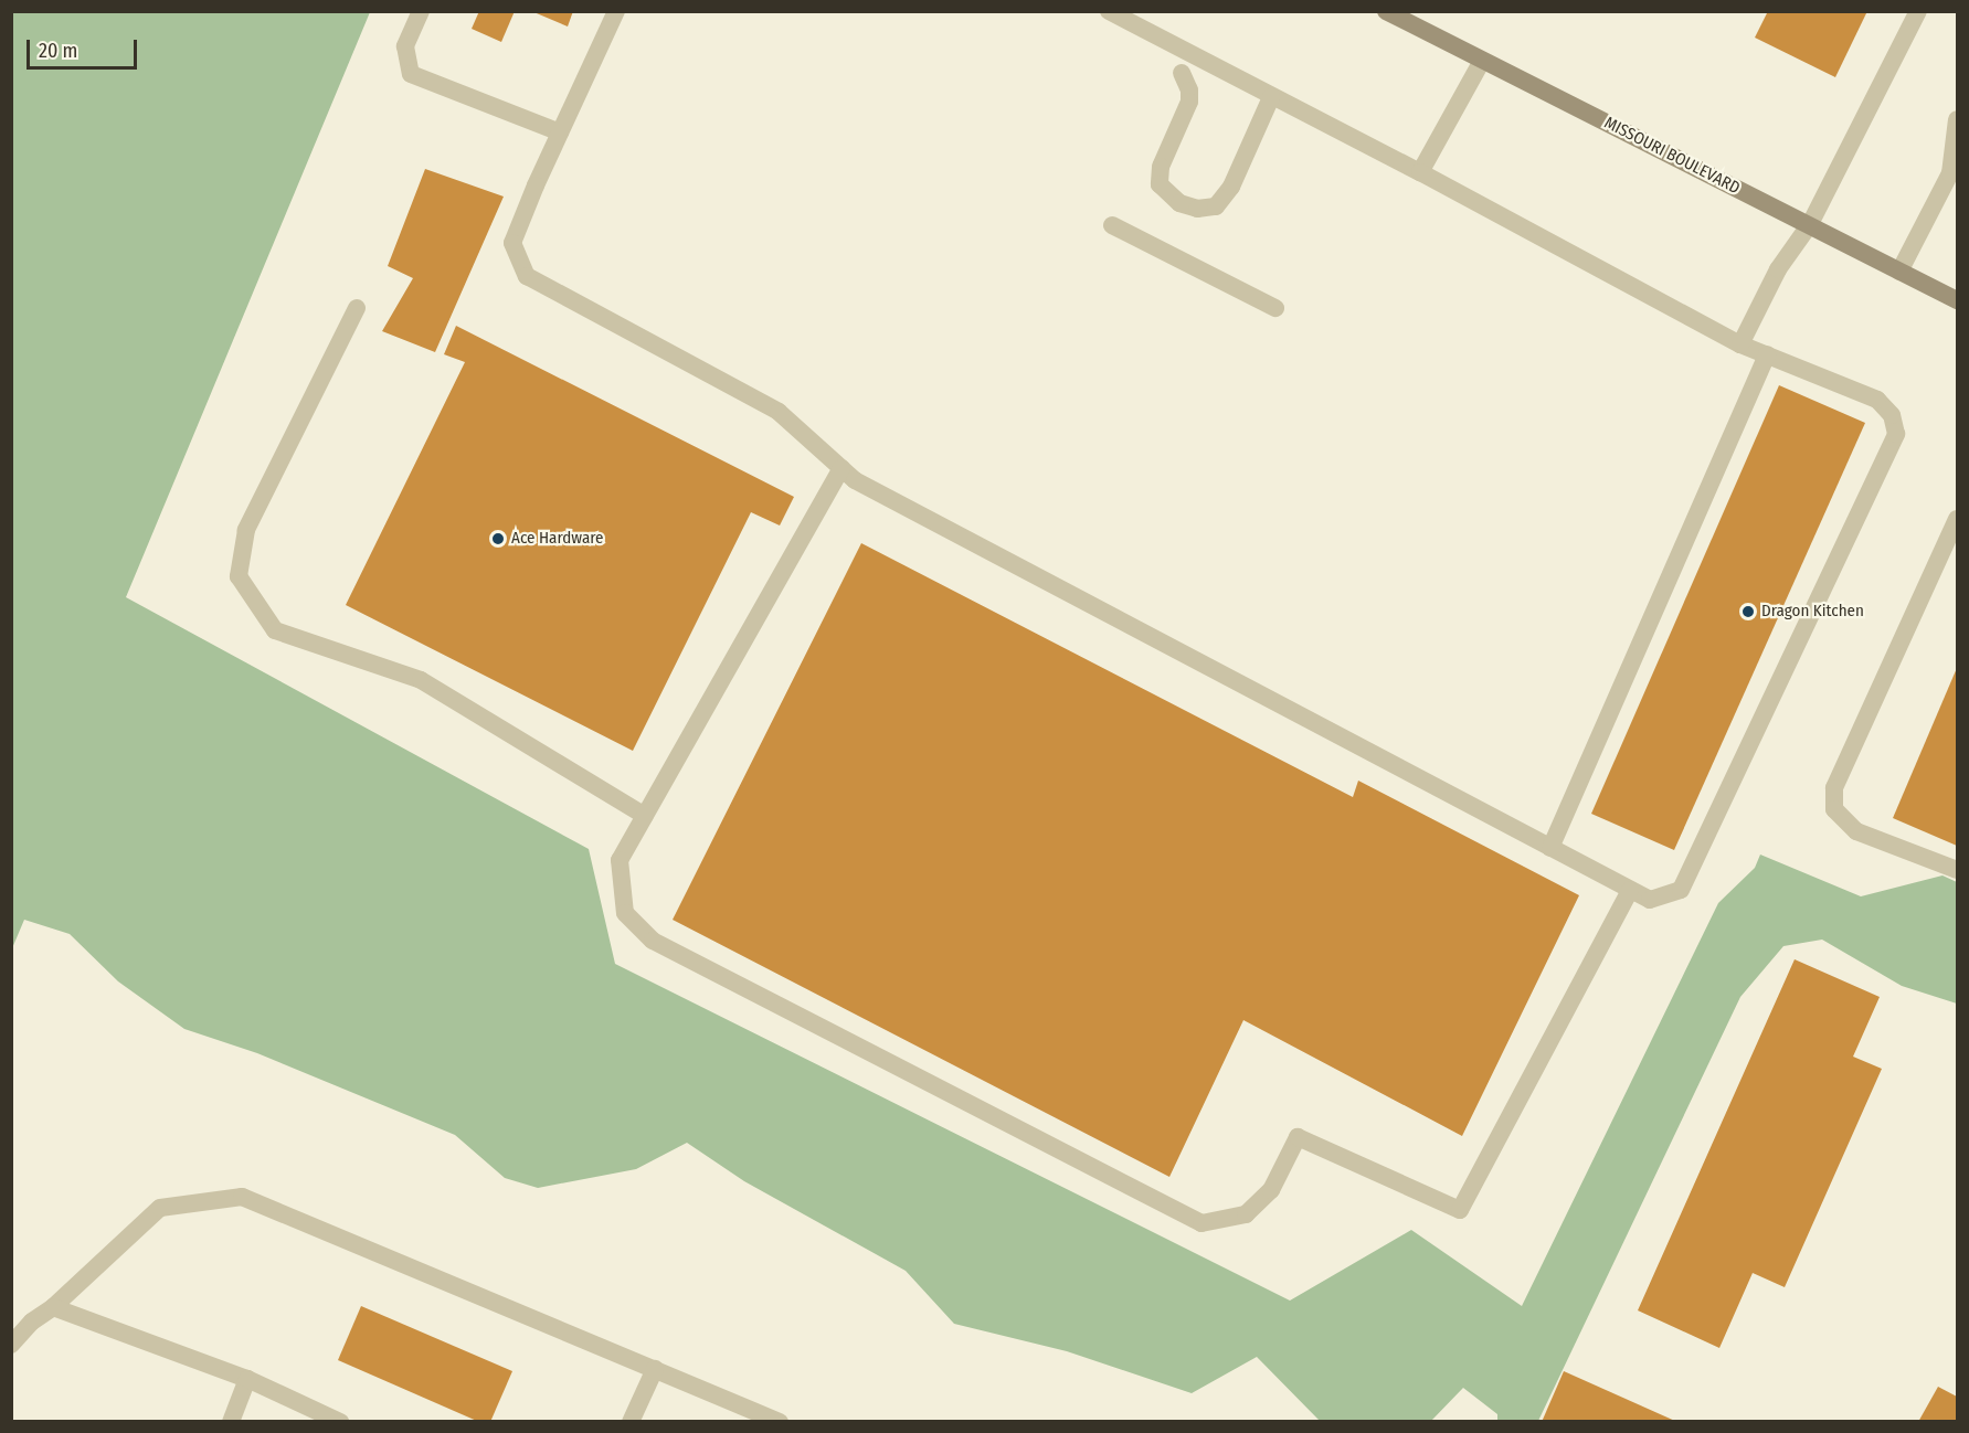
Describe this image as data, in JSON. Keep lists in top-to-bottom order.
{
  "streets": {
    "main road": ["MISSOURI BOULEVARD"]
  },
  "places": ["Ace Hardware", "Dragon Kitchen"],
  "scale_bar": "20 m"
}
